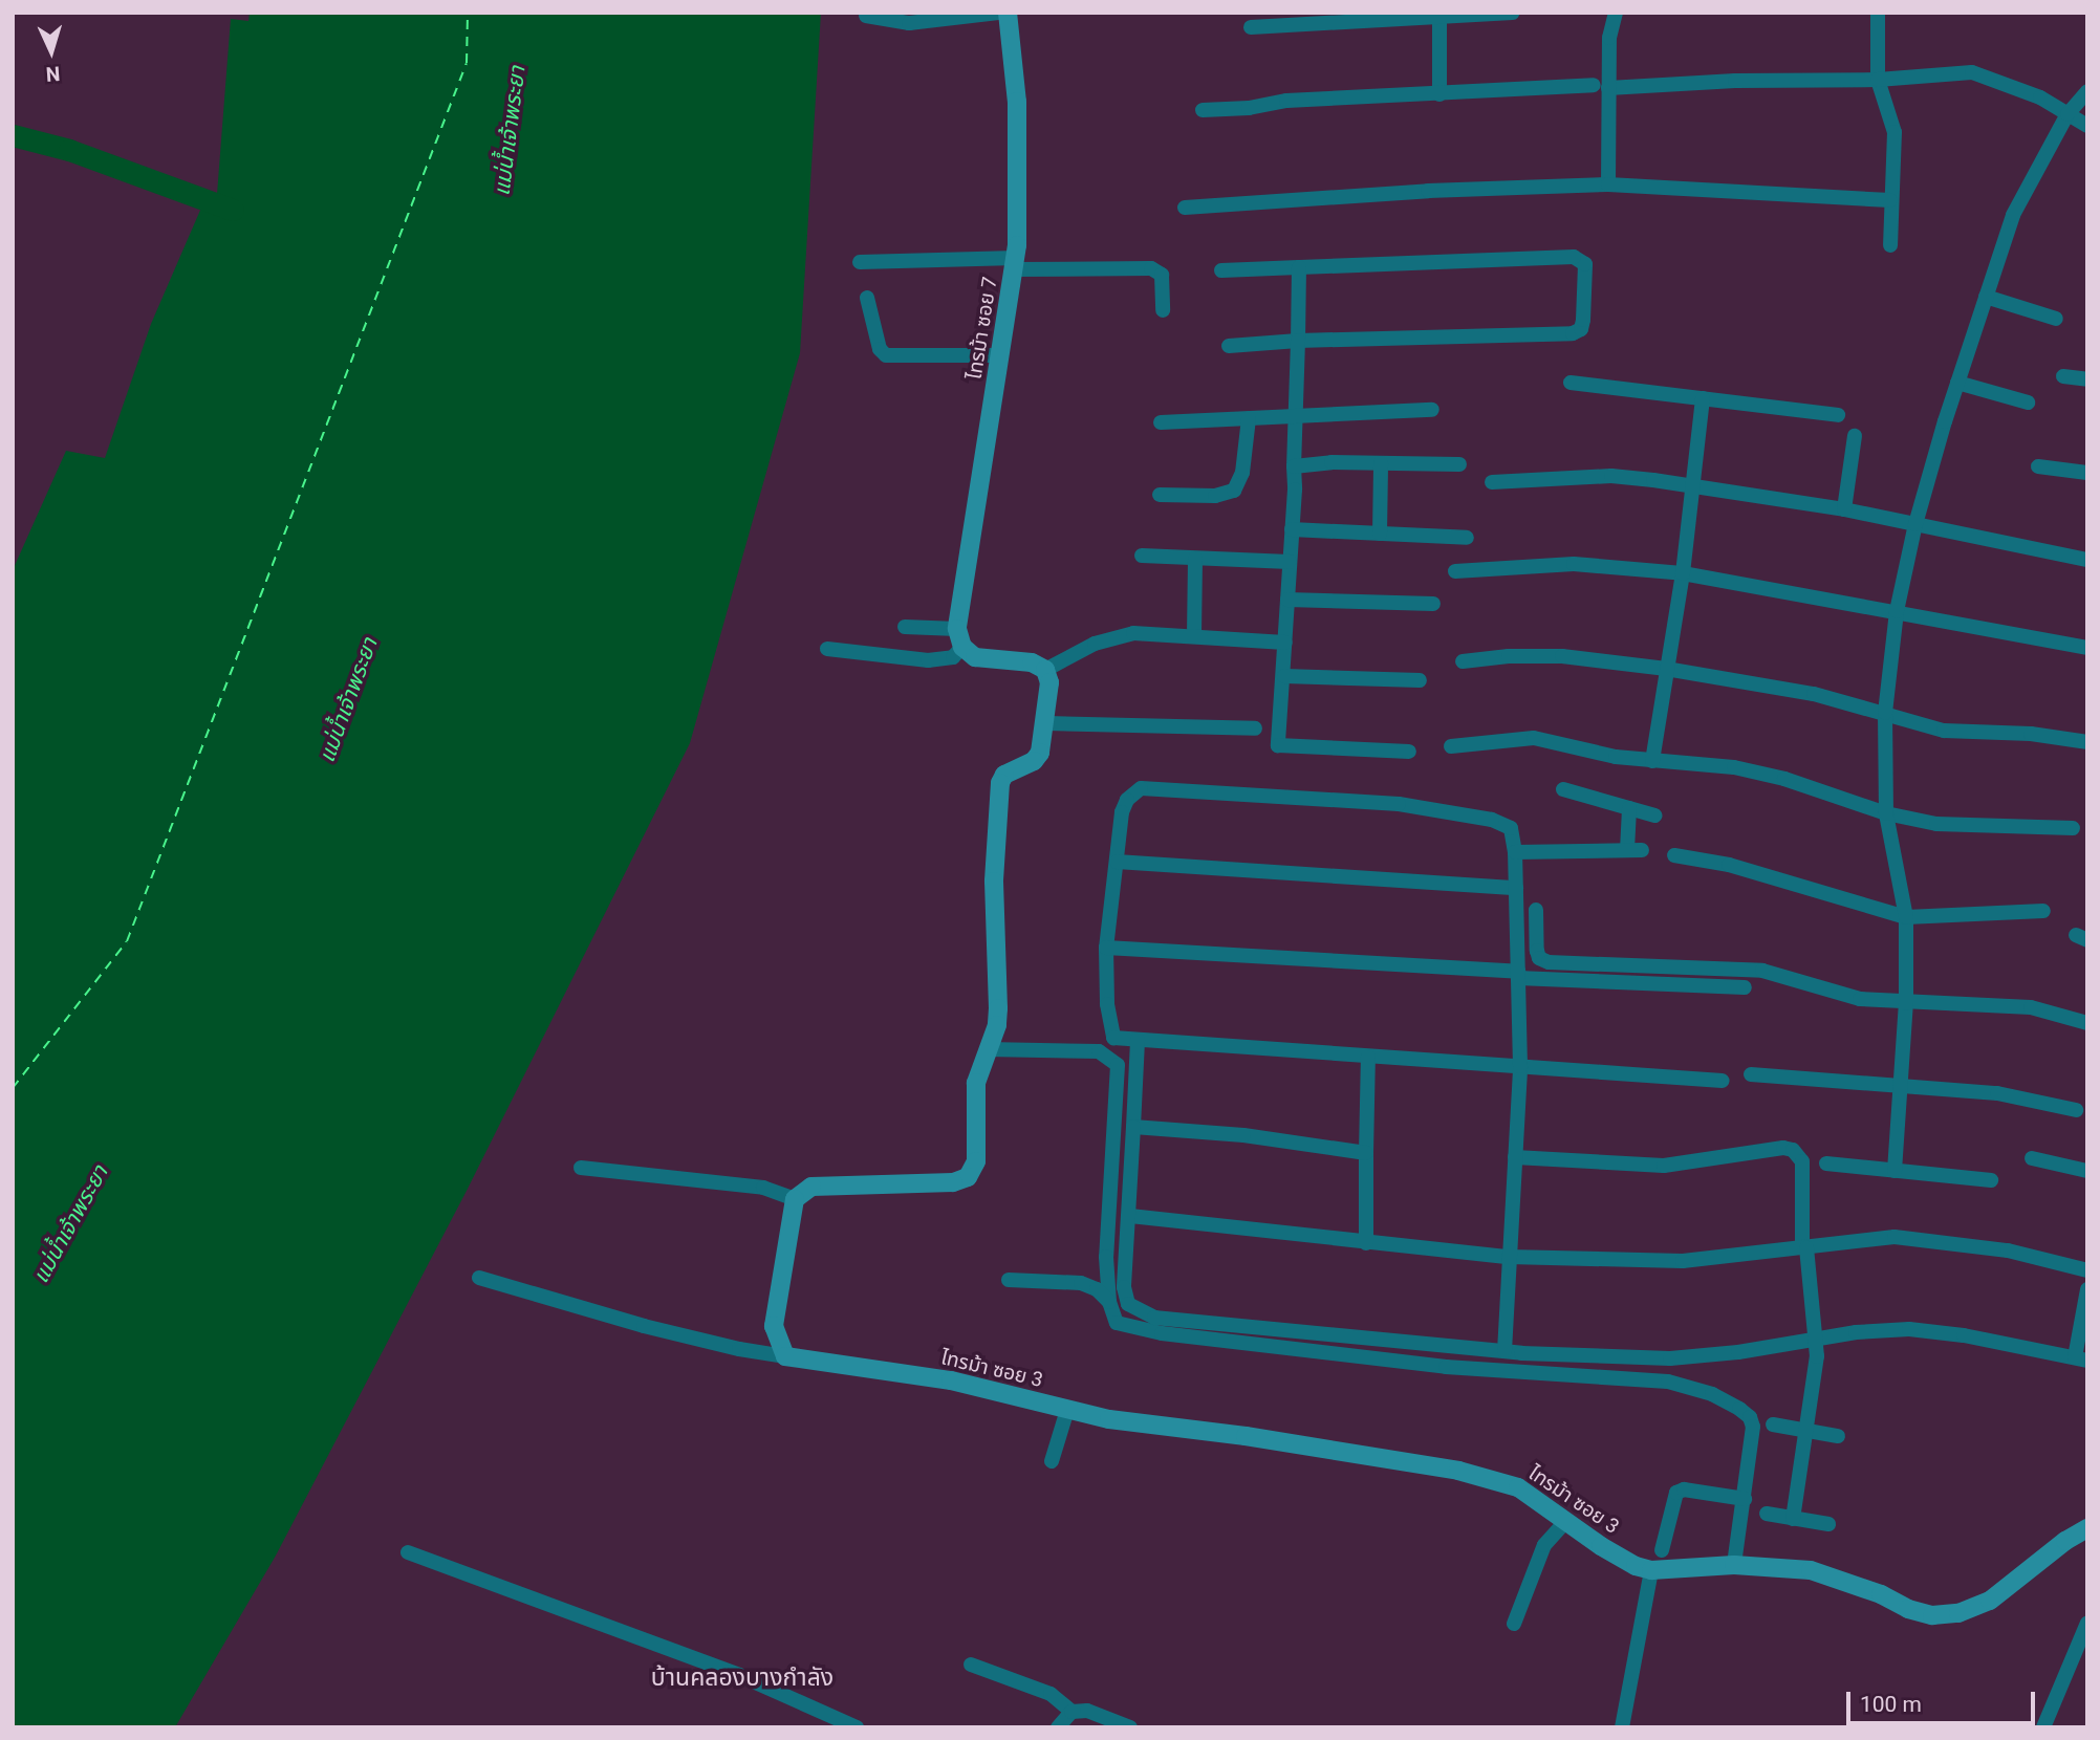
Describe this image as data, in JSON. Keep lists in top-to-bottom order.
{
  "streets": {
    "street": ["ไทรม้า ซอย 7", "ไทรม้า ซอย 3"]
  },
  "districts": ["บ้านคลองบางกำลัง"],
  "water": ["แม่น้ำเจ้าพระยา"],
  "scale_bar": "100 m",
  "north": "bottom"
}
